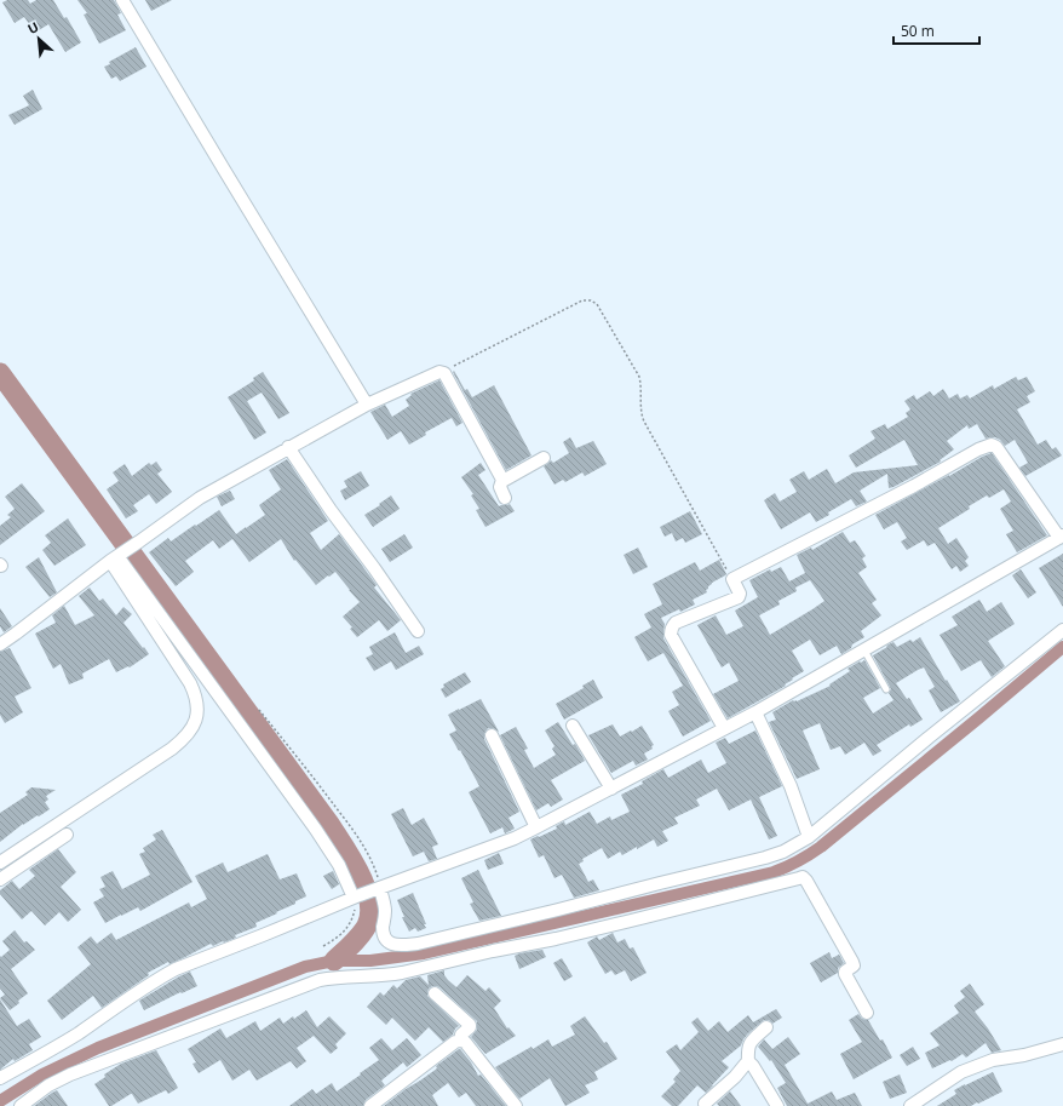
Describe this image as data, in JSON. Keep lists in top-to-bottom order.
{
  "scale_bar": "50 m",
  "north": "top left"
}
